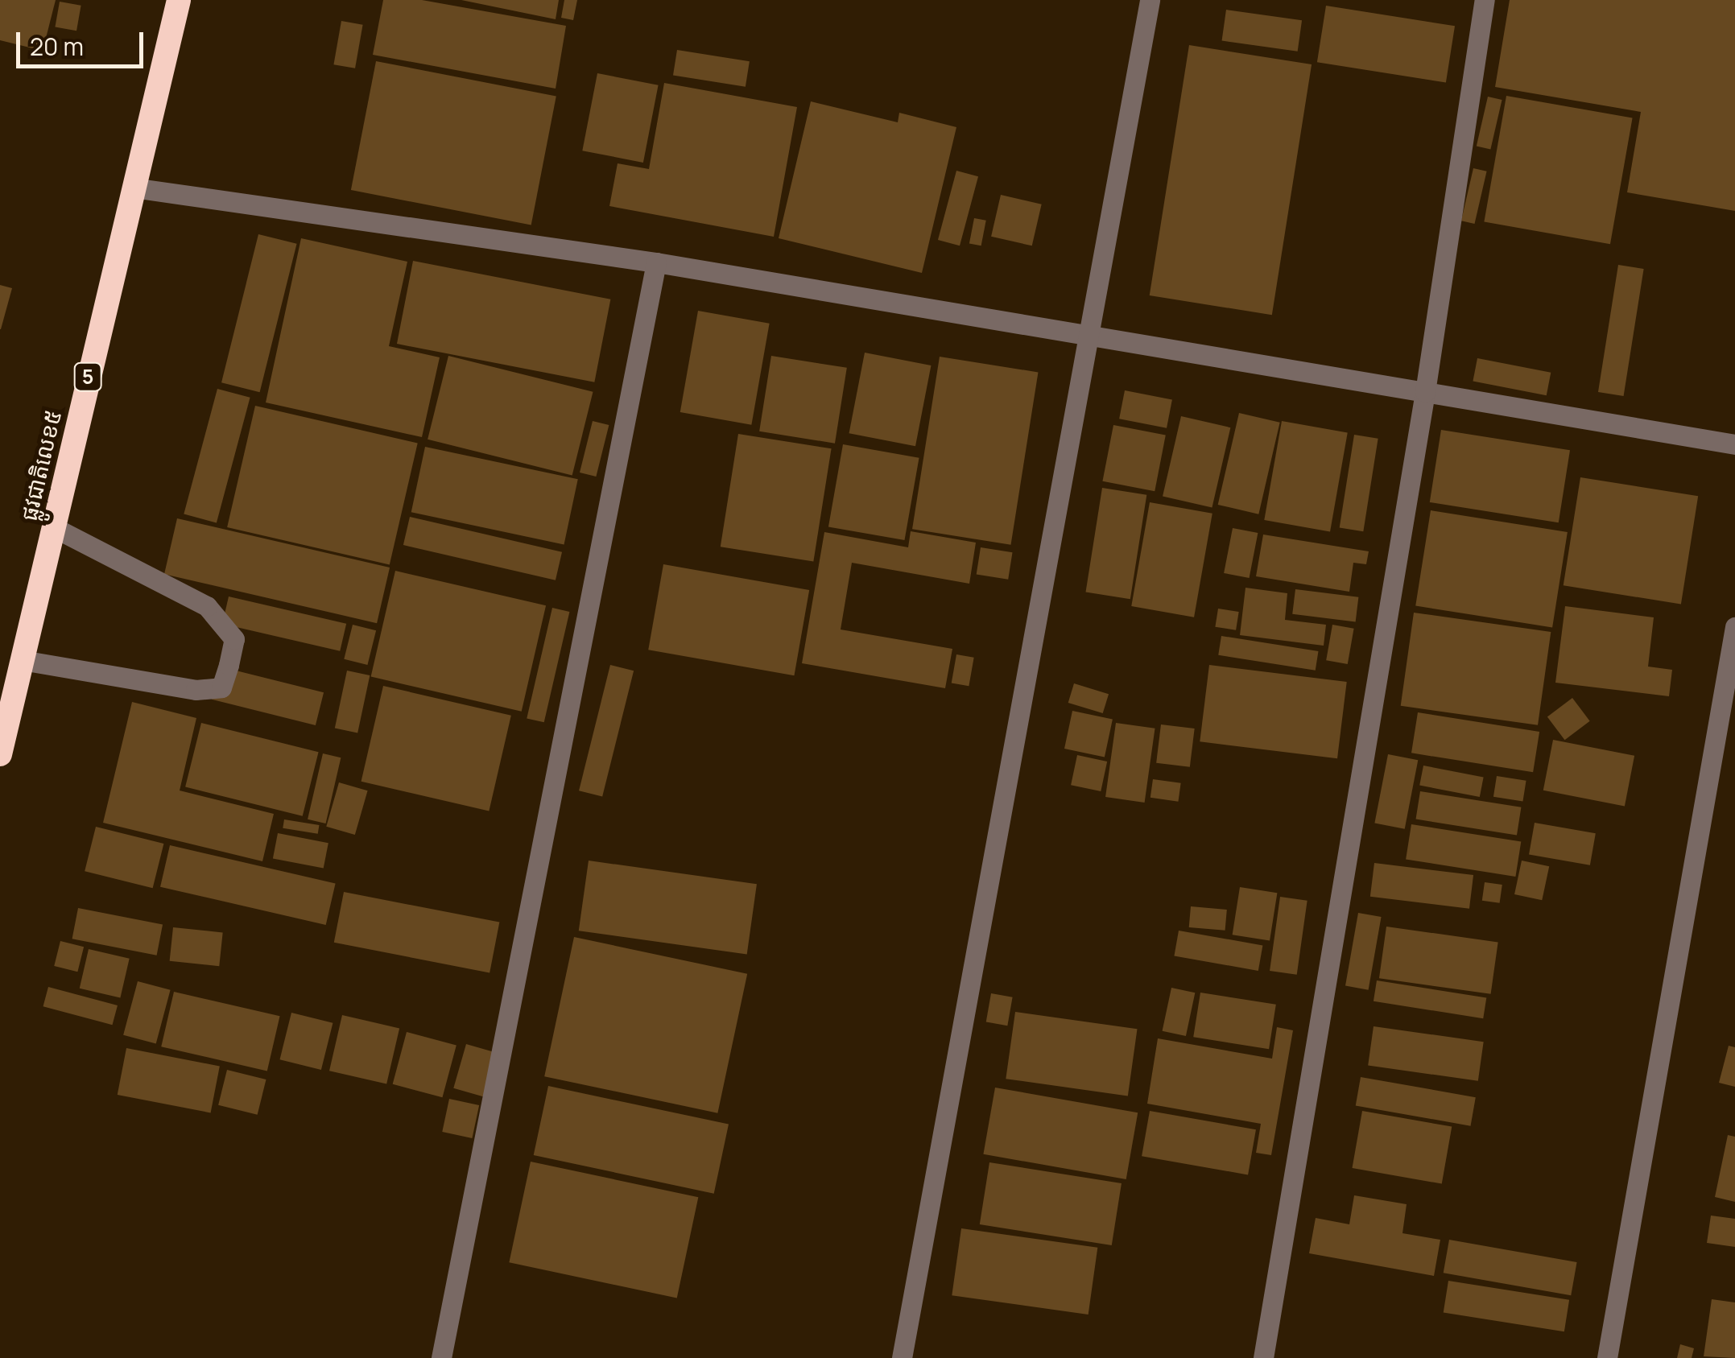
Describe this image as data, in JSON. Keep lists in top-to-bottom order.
{
  "streets": {
    "highway": ["5", "ផ្លូវជាតិលេខ៥"]
  },
  "scale_bar": "20 m"
}
